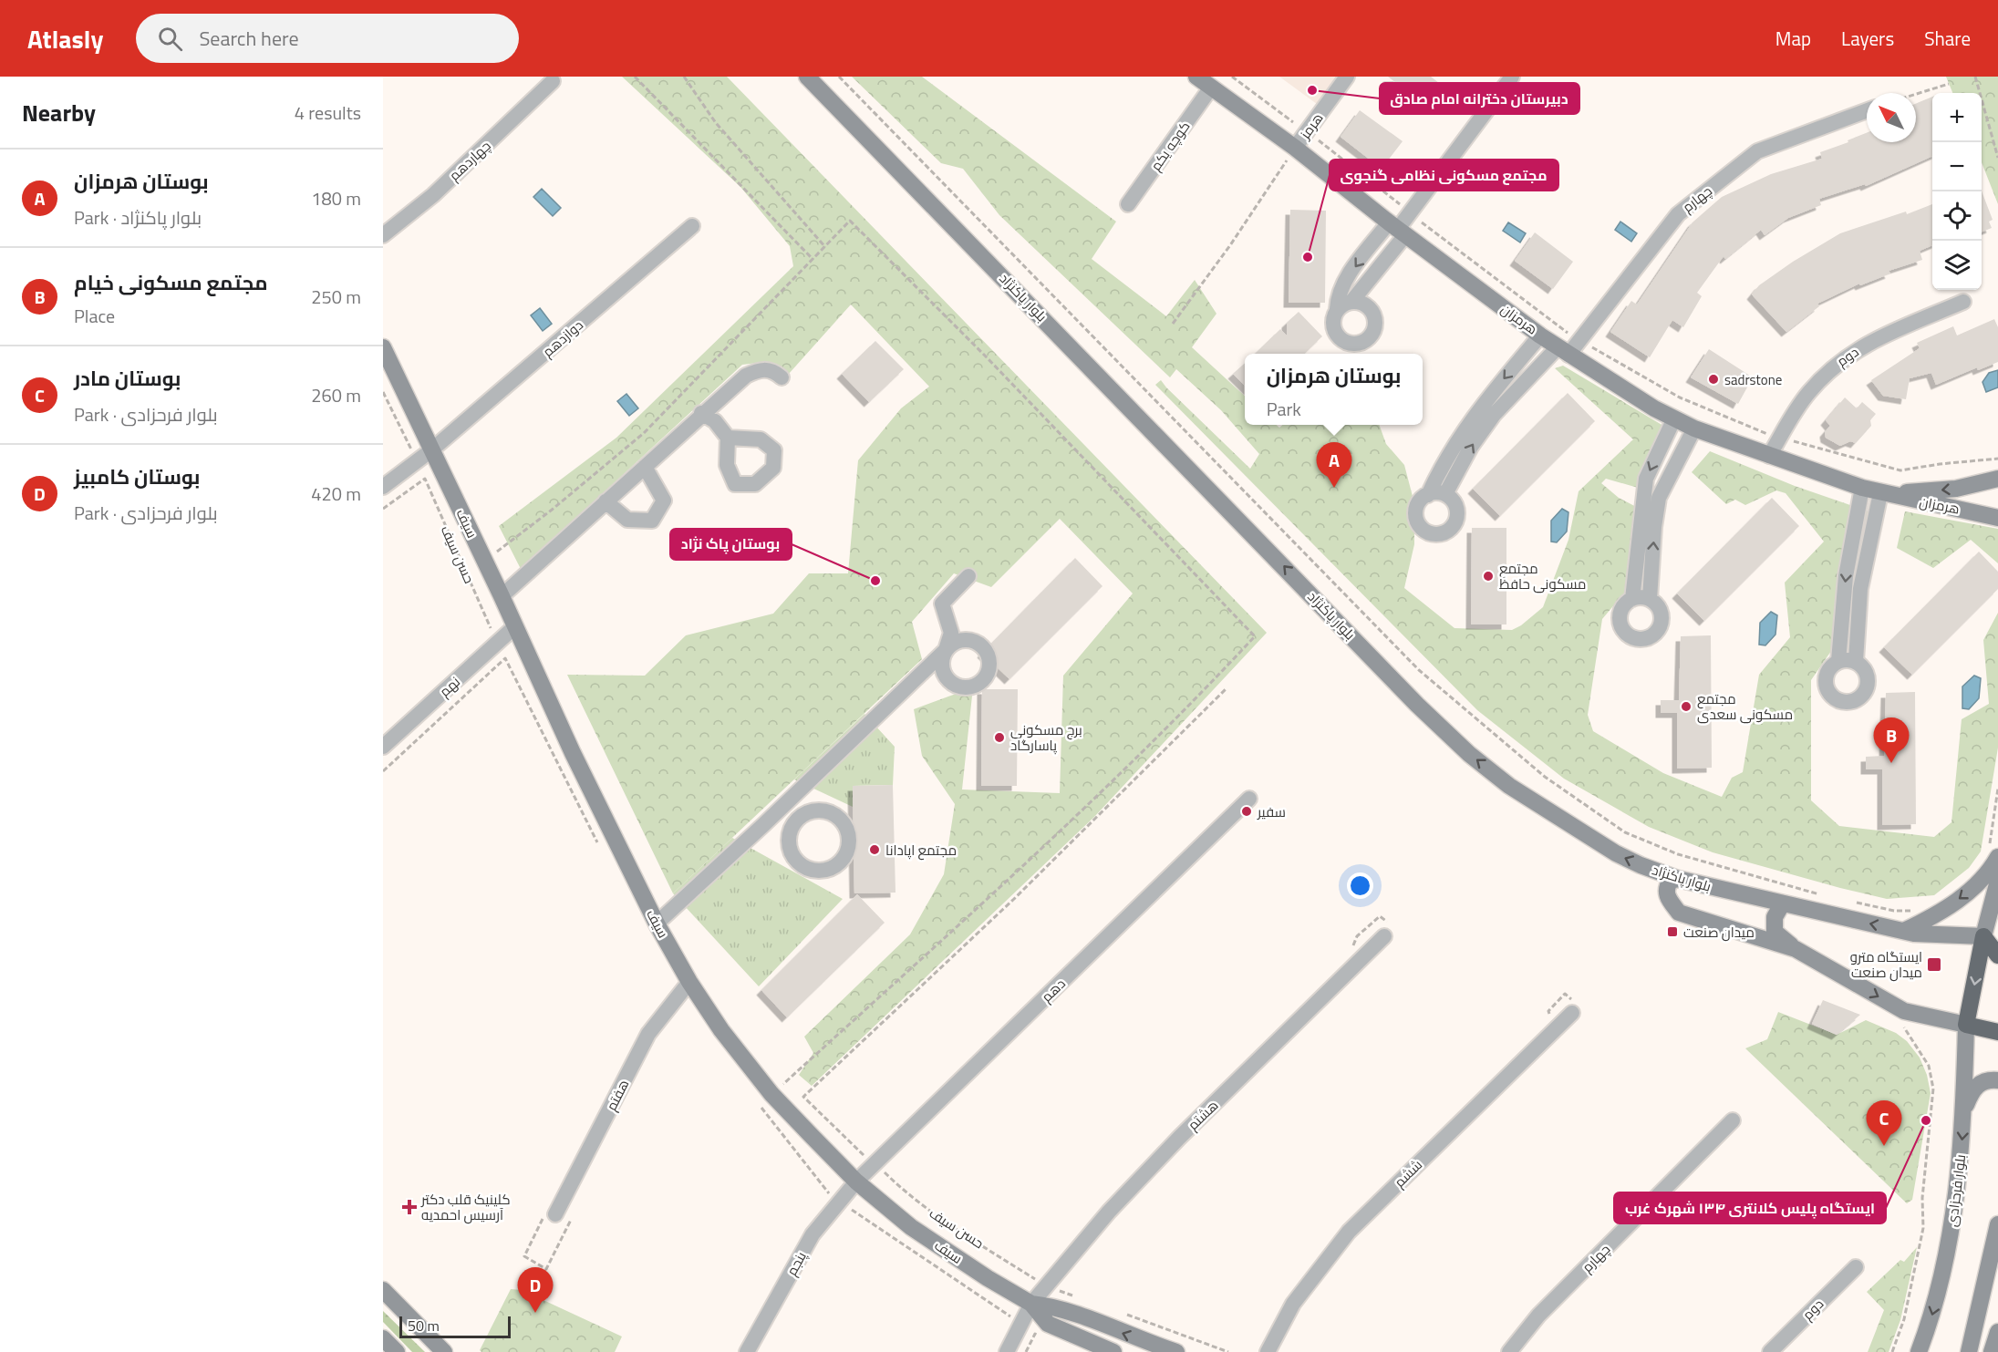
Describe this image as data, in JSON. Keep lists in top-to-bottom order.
{
  "streets": {
    "main road": [
      "بلوار پاکنژاد",
      "هرمزان",
      "سیف",
      "بلوار فرحزادی"
    ],
    "street": [
      "هرمز",
      "کوچه یکم",
      "چهاردهم",
      "چهارم",
      "دوازدهم",
      "دوم",
      "نهم",
      "دهم",
      "هفتم",
      "هشتم",
      "ششم",
      "پنجم"
    ],
    "path": ["حسن سیف"]
  },
  "crossings": [
    ["هرمز", "هرمزان"],
    ["کوچه یکم", "هرمزان"],
    ["چهارم", "هرمزان"],
    ["هرمزان", "دوم"],
    ["دوازدهم", "سیف"],
    ["سیف", "نهم"],
    ["سیف", "دهم"],
    ["سیف", "هفتم"],
    ["سیف", "هشتم"],
    ["سیف", "پنجم"],
    ["دهم", "پنجم"]
  ],
  "one_way": ["بلوار پاکنژاد"],
  "places": {
    "other": [
      "دبیرستان دخترانه امام صادق",
      "مجتمع مسکونی نظامی گنجوی",
      "sadrstone",
      "مجتمع مسکونی حافظ",
      "بوستان پاک نژاد",
      "مجتمع مسکونی سعدی",
      "برج مسکونی پاسارگاد",
      "سفیر",
      "مجتمع اپادانا",
      "ایستگاه پلیس کلانتری ۱۳۴ شهرک غرب"
    ],
    "transit": ["میدان صنعت", "ایستگاه مترو میدان صنعت"],
    "health": ["کلینیک قلب دکتر آرسیس احمدیه"]
  },
  "scale_bar": "50 m",
  "north": "top left",
  "page": {
    "header": "Atlasly",
    "search": "Search here",
    "nav": ["Map", "Layers", "Share"],
    "heading": ["Nearby", "4 results"],
    "map_buttons": ["+", "−"],
    "list": [
      {
        "mark": "A",
        "name": "بوستان هرمزان",
        "note": "Park · بلوار پاکنژاد",
        "value": "180 m"
      },
      {
        "mark": "B",
        "name": "مجتمع مسکونی خیام",
        "note": "Place",
        "value": "250 m"
      },
      {
        "mark": "C",
        "name": "بوستان مادر",
        "note": "Park · بلوار فرحزادی",
        "value": "260 m"
      },
      {
        "mark": "D",
        "name": "بوستان کامبیز",
        "note": "Park · بلوار فرحزادی",
        "value": "420 m"
      }
    ],
    "popup": ["بوستان هرمزان", "Park"],
    "pins": [
      "A",
      "B",
      "C",
      "D"
    ],
    "scale": "50 m"
  }
}
